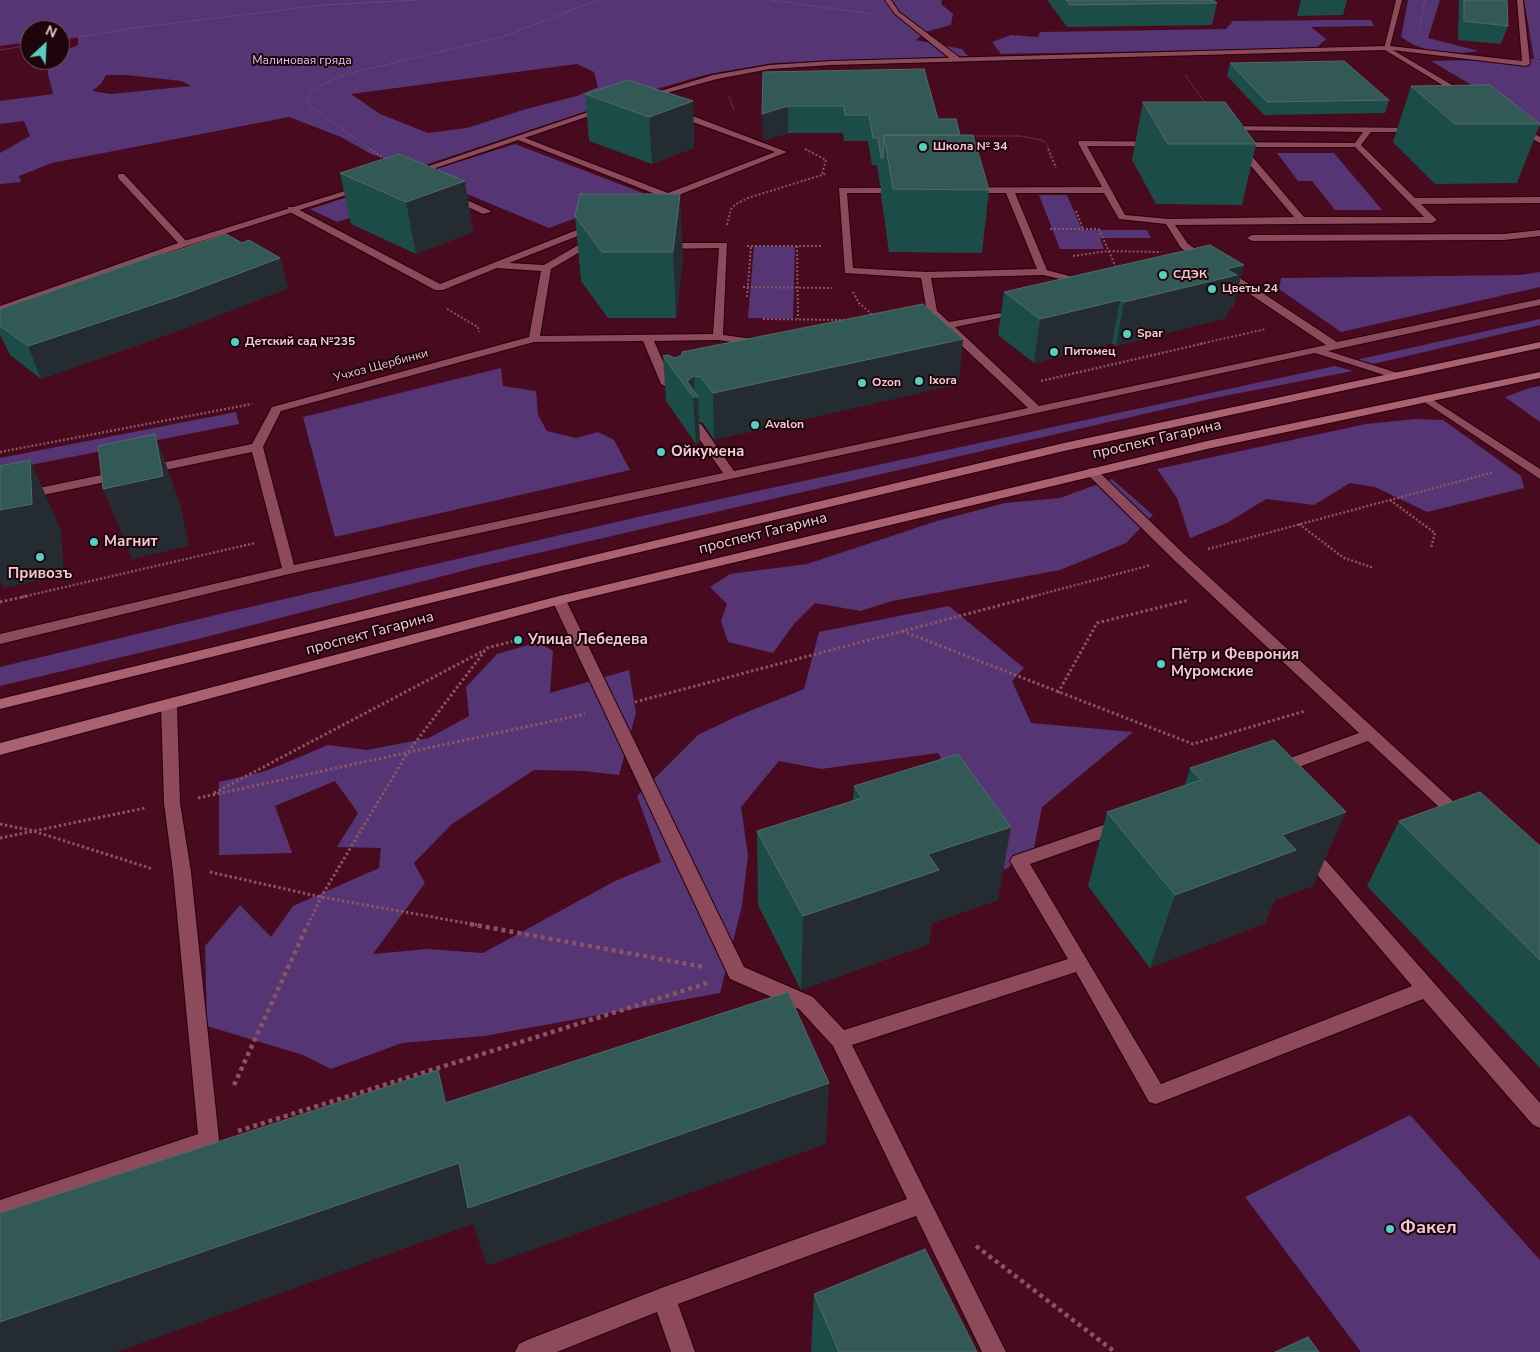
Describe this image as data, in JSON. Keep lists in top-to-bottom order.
{
  "streets": {
    "main road": ["проспект Гагарина"],
    "street": ["Учхоз Щербинки"]
  },
  "parks": ["Малиновая гряда"],
  "places": [
    "Школа № 34",
    "СДЭК",
    "Цветы 24",
    "Spar",
    "Детский сад №235",
    "Питомец",
    "Ixora",
    "Ozon",
    "Avalon",
    "Ойкумена",
    "Магнит",
    "Привозъ",
    "Улица Лебедева",
    "Пётр и Феврония Муромские",
    "Факел"
  ],
  "north": "top right"
}
